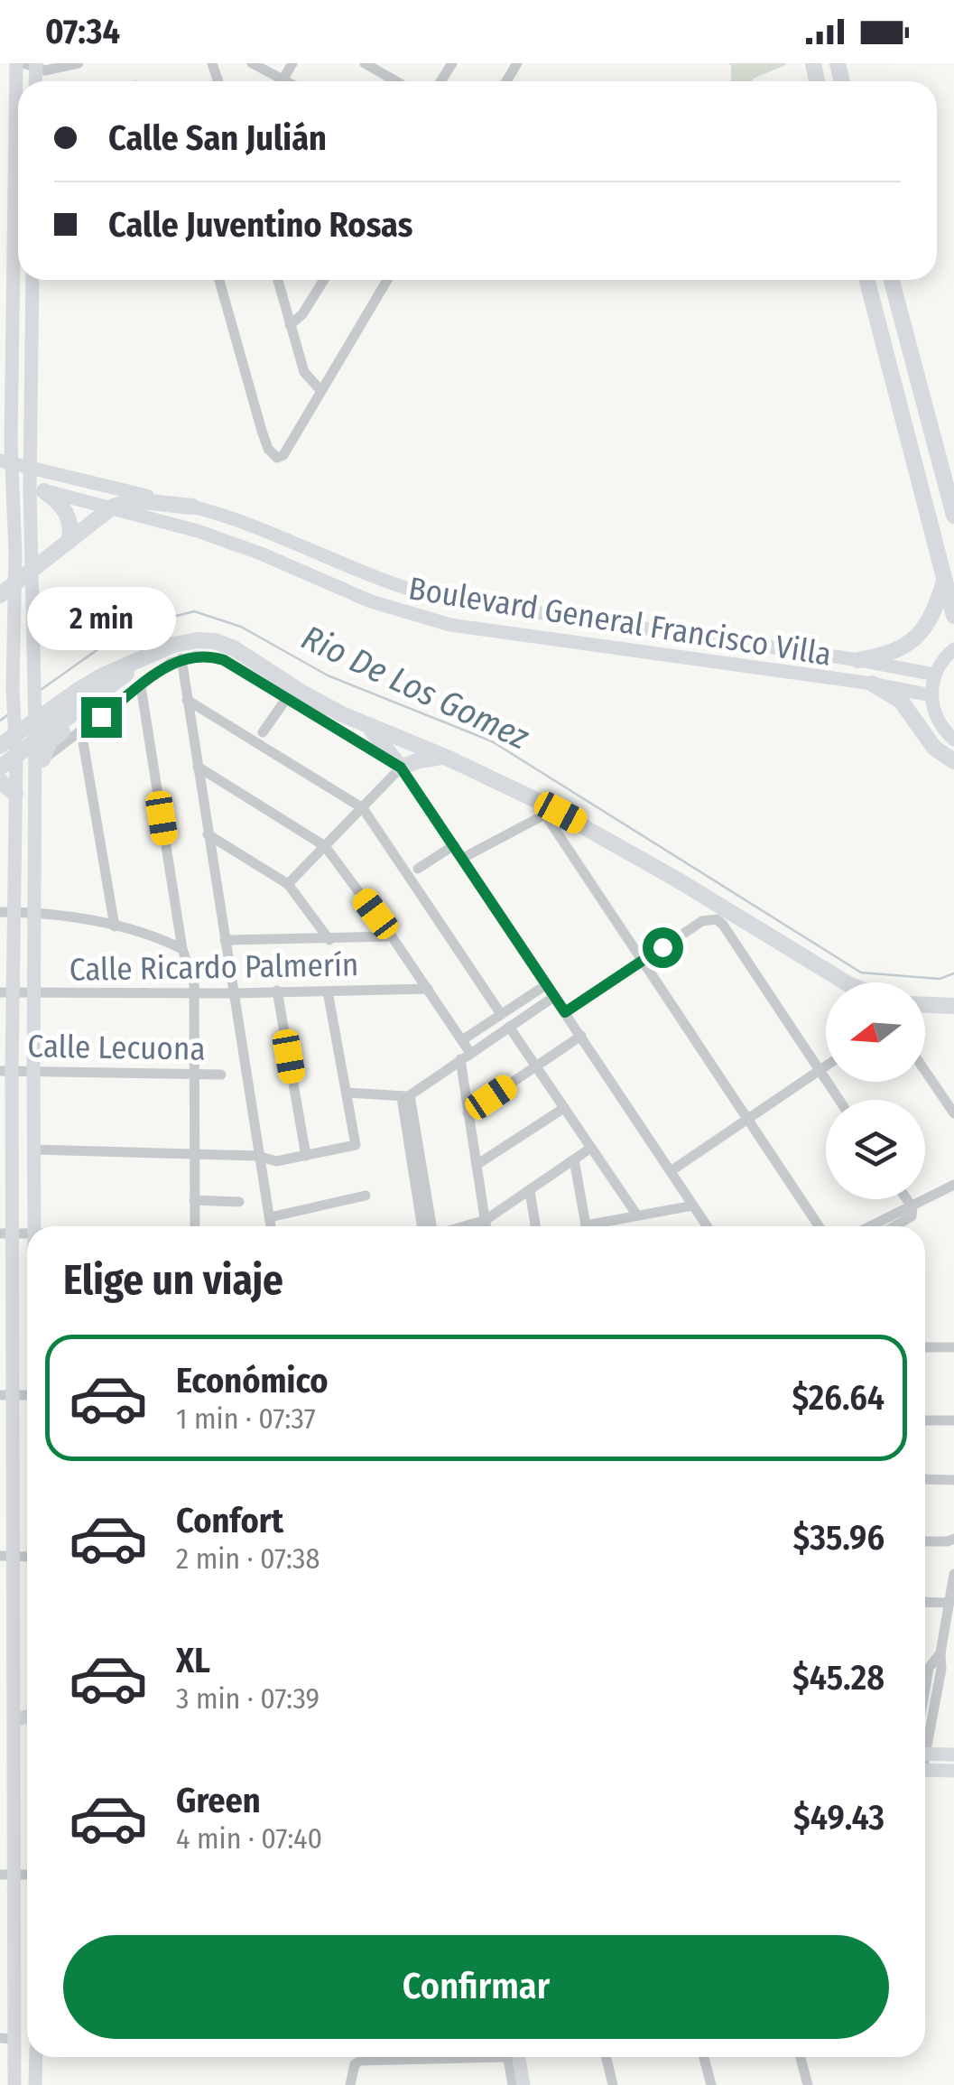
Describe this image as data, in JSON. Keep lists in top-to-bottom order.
{
  "streets": {
    "main road": ["Boulevard General Francisco Villa"],
    "street": ["Calle Ricardo Palmerín", "Calle Lecuona"]
  },
  "water": ["Rio De Los Gomez"],
  "north": "left",
  "page": {
    "status": "07:34",
    "banner": ["Calle San Julián", "Calle Juventino Rosas"],
    "bubble": "2 min",
    "heading": "Elige un viaje",
    "list": [
      {
        "name": "Económico",
        "note": "1 min · 07:37",
        "value": "$26.64"
      },
      {
        "name": "Confort",
        "note": "2 min · 07:38",
        "value": "$35.96"
      },
      {
        "name": "XL",
        "note": "3 min · 07:39",
        "value": "$45.28"
      },
      {
        "name": "Green",
        "note": "4 min · 07:40",
        "value": "$49.43"
      }
    ],
    "buttons": "Confirmar"
  }
}
